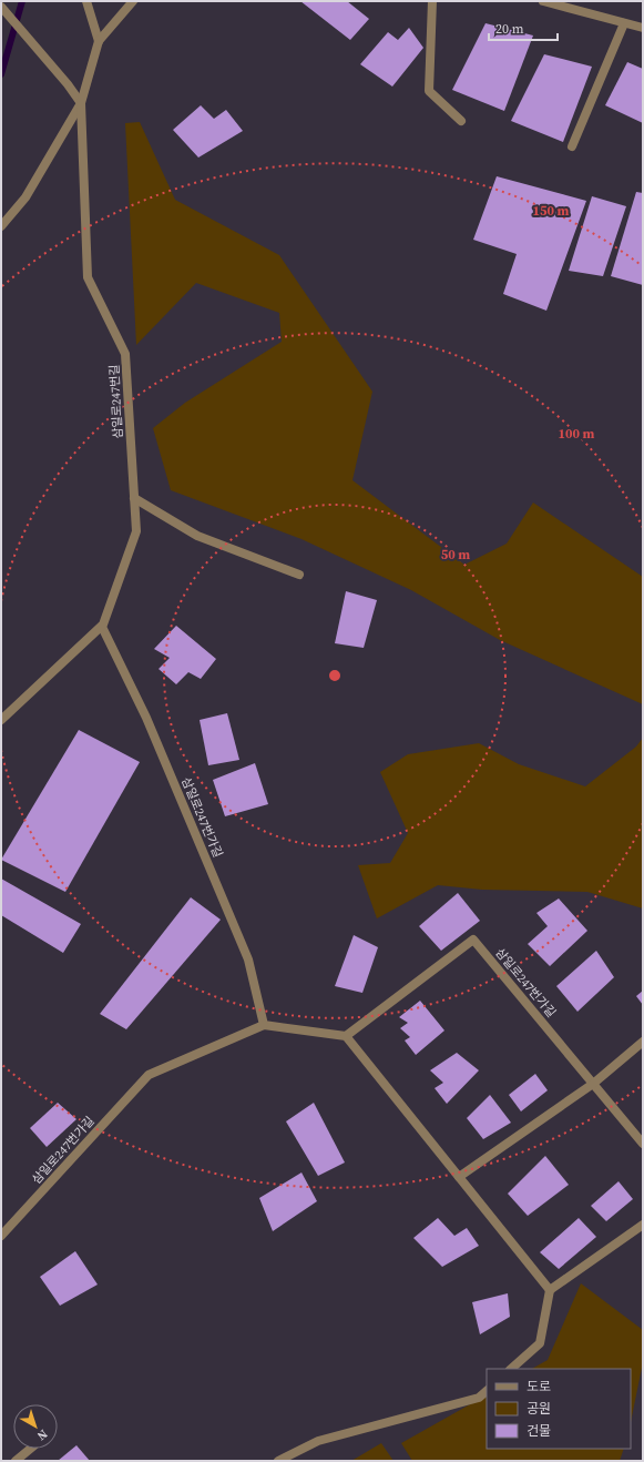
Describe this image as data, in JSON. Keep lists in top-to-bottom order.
{
  "streets": {
    "street": ["삼일로247번길", "삼일로247번가길"]
  },
  "crossings": [
    ["삼일로247번길", "삼일로247번가길"]
  ],
  "legend": ["도로", "공원", "건물"],
  "scale_bar": "20 m",
  "north": "bottom right",
  "rings": ["150 m", "100 m", "50 m"]
}
